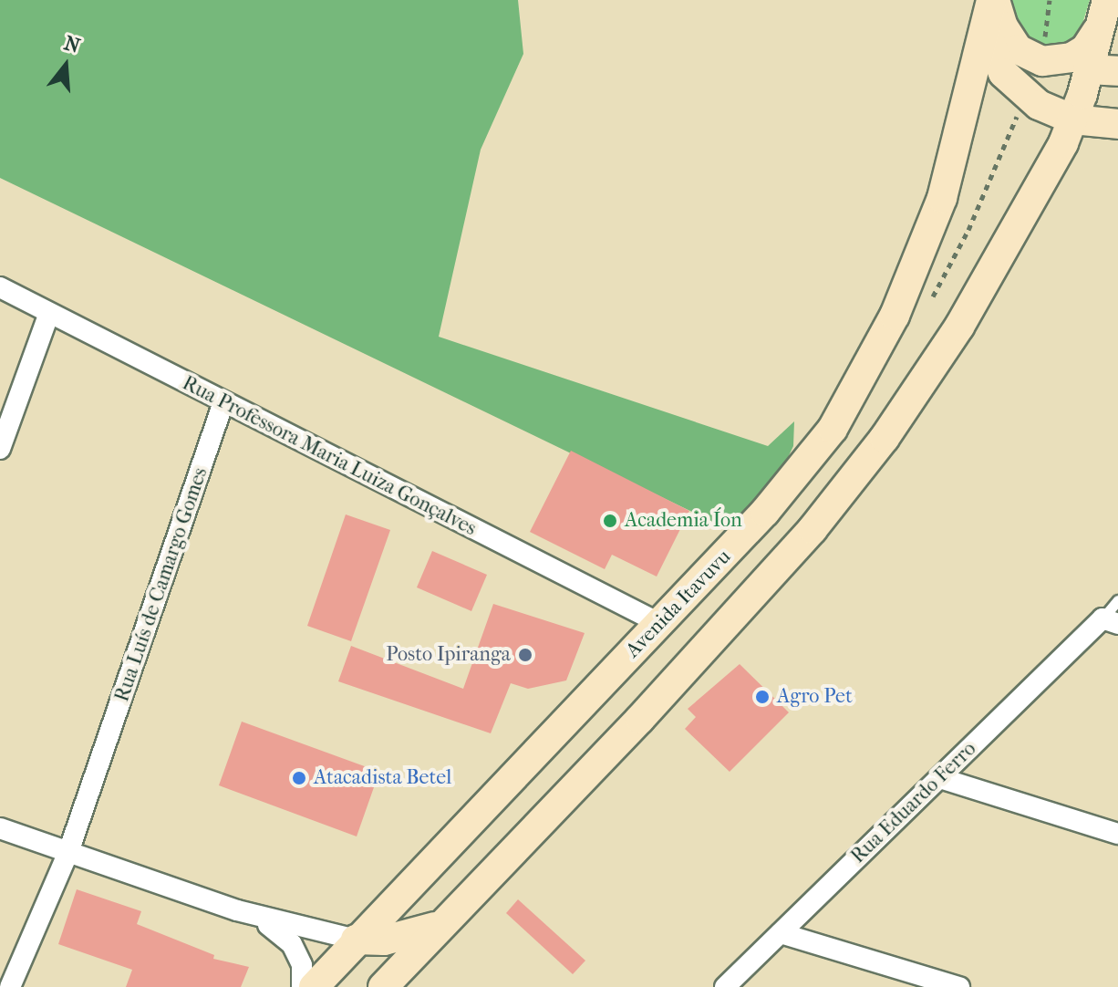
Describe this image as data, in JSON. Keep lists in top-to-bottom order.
{
  "streets": {
    "main road": ["Avenida Itavuvu"],
    "street": ["Rua Professora Maria Luiza Gonçalves", "Rua Luís de Camargo Gomes", "Rua Eduardo Ferro"]
  },
  "crossings": [
    ["Rua Professora Maria Luiza Gonçalves", "Rua Luís de Camargo Gomes"],
    ["Rua Professora Maria Luiza Gonçalves", "Avenida Itavuvu"]
  ],
  "places": [
    "Academia Íon",
    "Posto Ipiranga",
    "Agro Pet",
    "Atacadista Betel"
  ],
  "north": "top"
}
